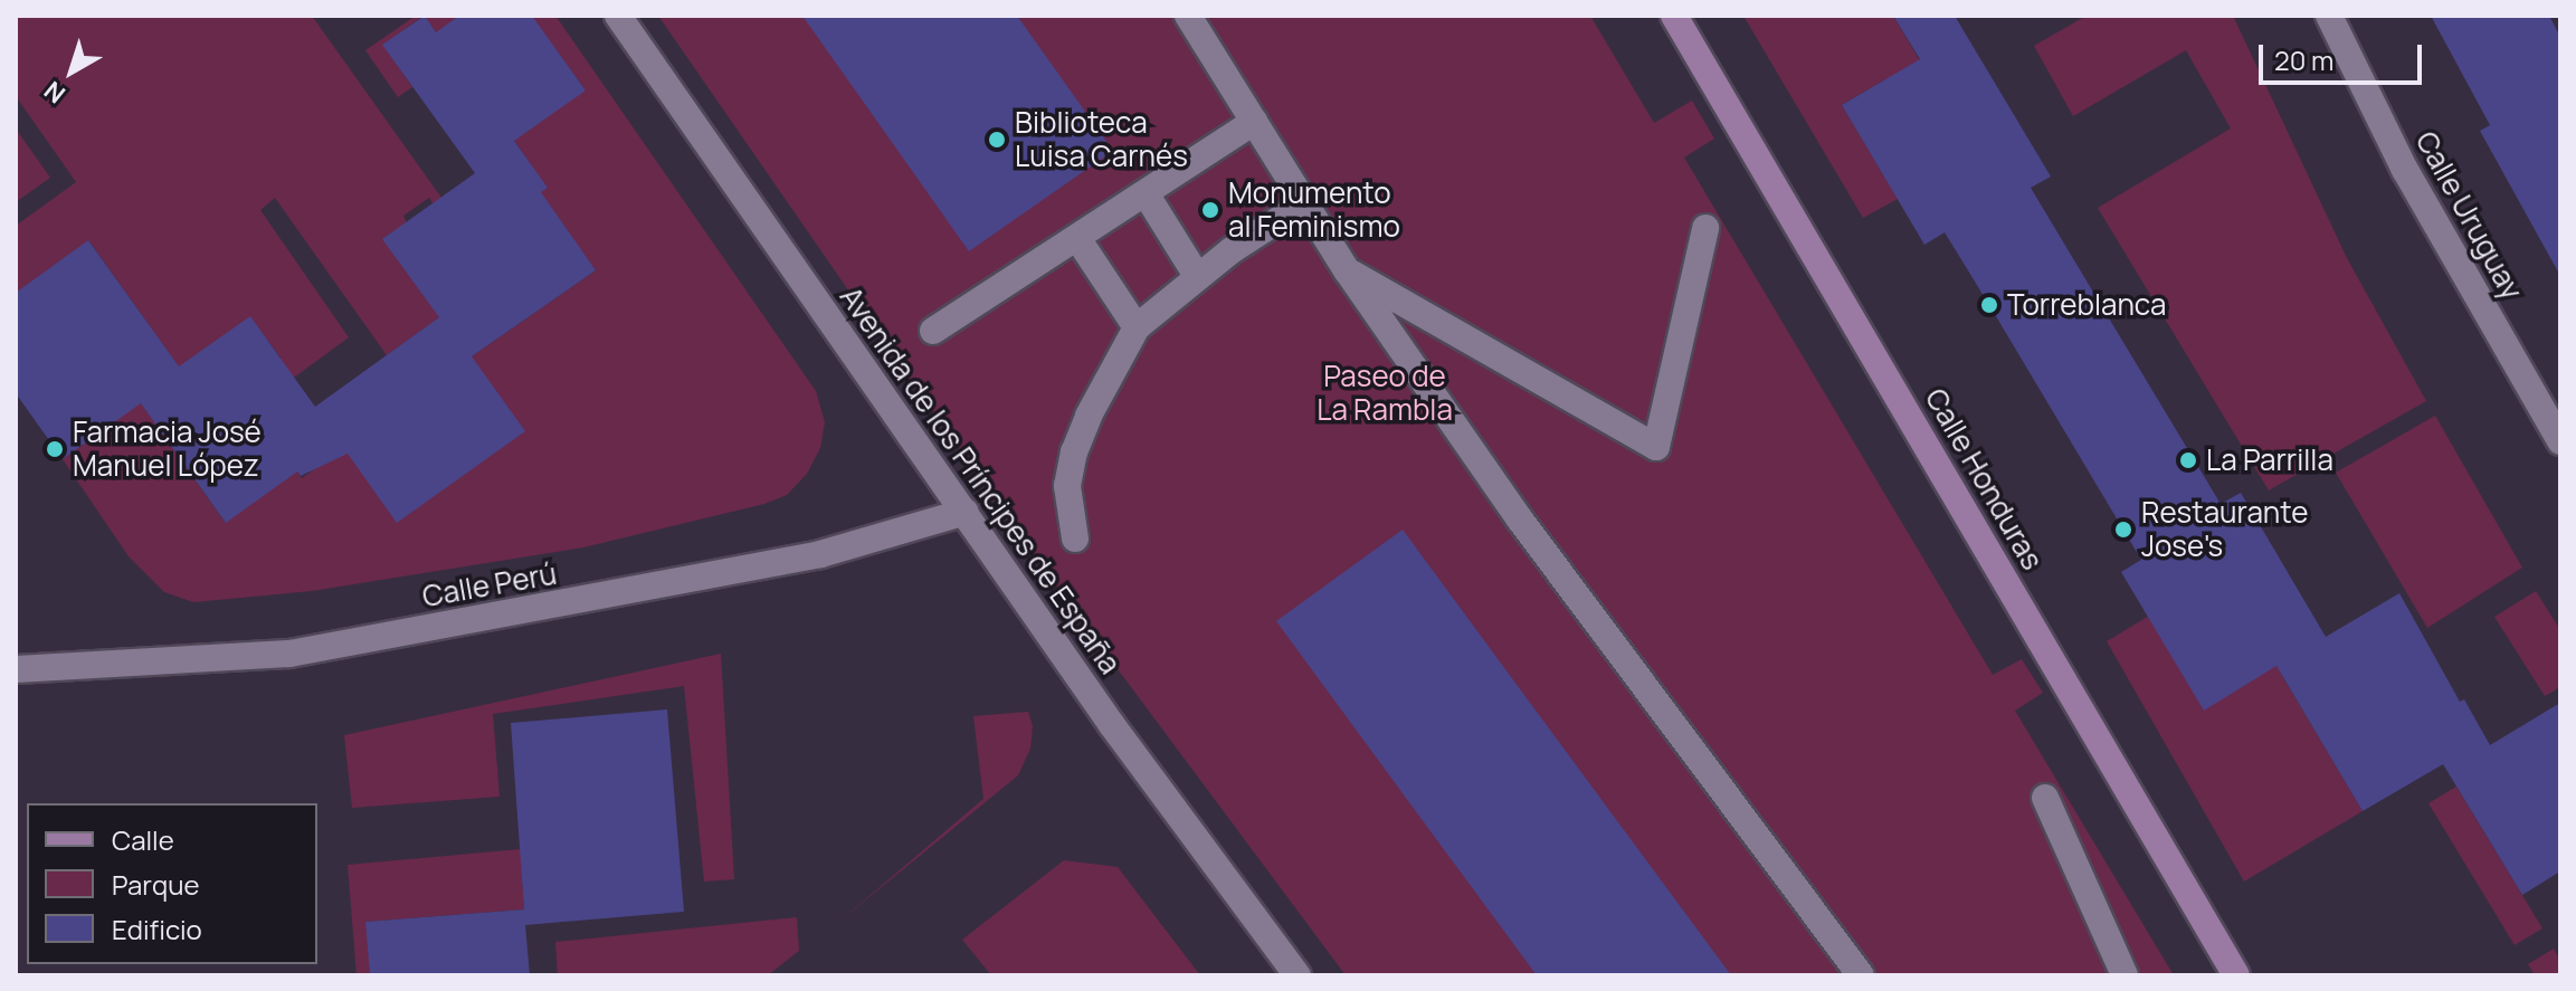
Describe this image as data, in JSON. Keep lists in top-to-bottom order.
{
  "streets": {
    "street": [
      "Calle Uruguay",
      "Calle Honduras",
      "Avenida de los Príncipes de España",
      "Calle Perú"
    ]
  },
  "crossings": [
    ["Avenida de los Príncipes de España", "Calle Perú"]
  ],
  "parks": ["Paseo de La Rambla"],
  "places": [
    "Biblioteca Luisa Carnés",
    "Monumento al Feminismo",
    "Torreblanca",
    "Farmacia José Manuel López",
    "La Parrilla",
    "Restaurante Jose's"
  ],
  "legend": ["Calle", "Parque", "Edificio"],
  "scale_bar": "20 m",
  "north": "bottom left"
}
